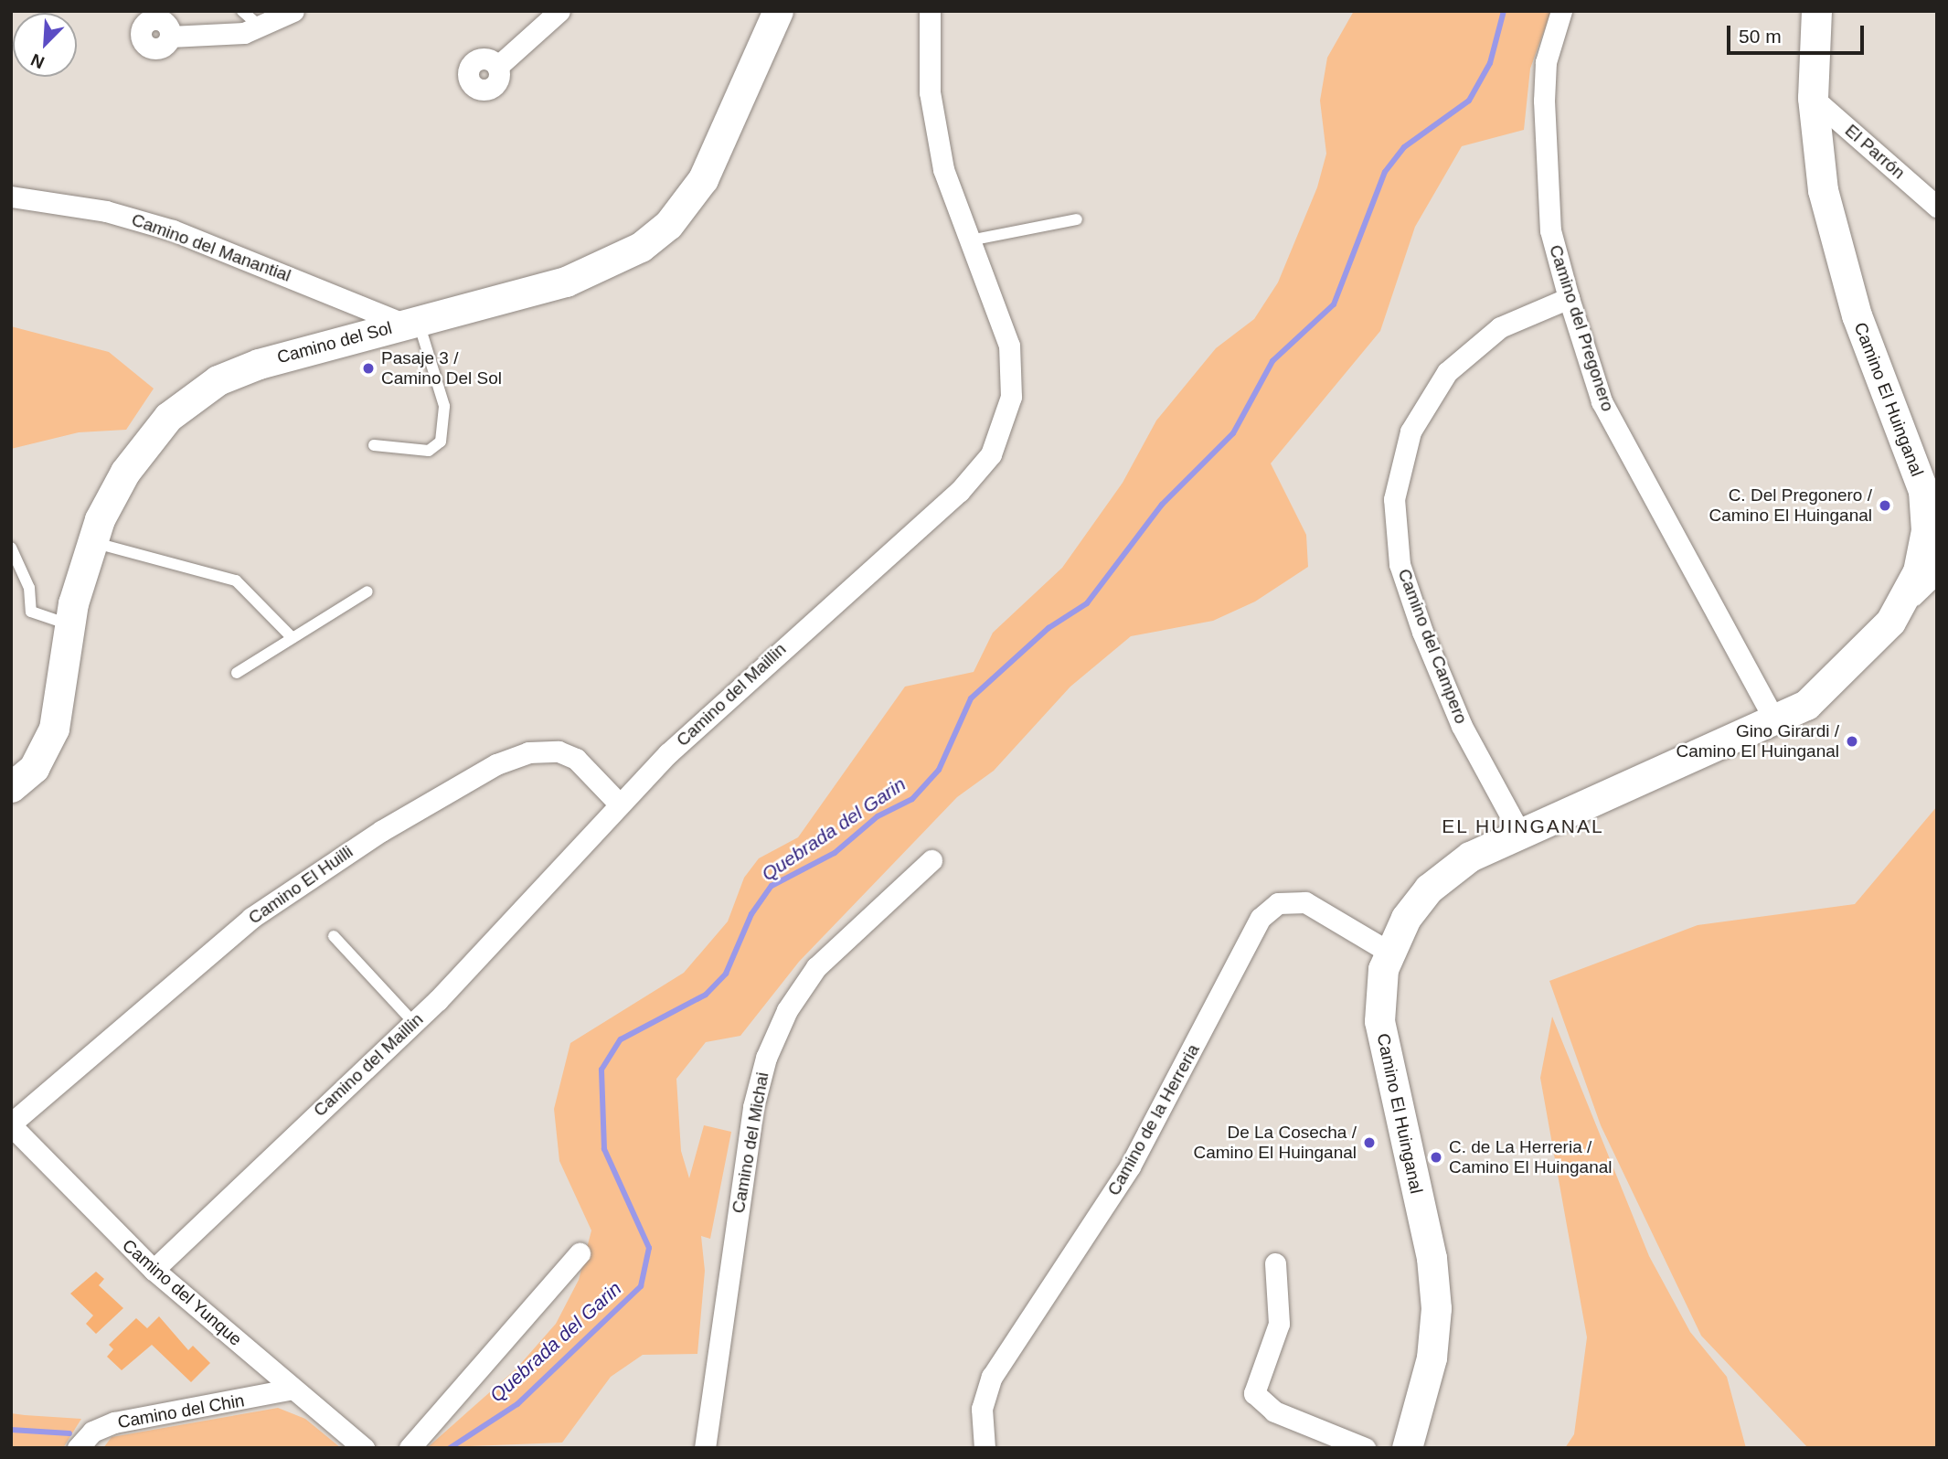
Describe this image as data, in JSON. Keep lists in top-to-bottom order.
{
  "streets": {
    "street": [
      "El Parrón",
      "Camino del Manantial",
      "Camino del Pregonero",
      "Camino del Sol",
      "Camino El Huinganal",
      "Camino del Campero",
      "Camino del Maillin",
      "Camino El Huilli",
      "Camino de la Herreria",
      "Camino del Michai",
      "Camino del Yunque",
      "Camino del Chin"
    ]
  },
  "crossings": [
    ["El Parrón", "Camino El Huinganal"],
    ["Camino del Manantial", "Camino del Sol"],
    ["Camino del Pregonero", "Camino El Huinganal"],
    ["Camino del Pregonero", "Camino del Campero"],
    ["Camino El Huinganal", "Camino del Campero"],
    ["Camino El Huinganal", "Camino de la Herreria"],
    ["Camino del Maillin", "Camino El Huilli"],
    ["Camino del Maillin", "Camino del Yunque"],
    ["Camino El Huilli", "Camino del Yunque"],
    ["Camino del Yunque", "Camino del Chin"]
  ],
  "districts": ["EL HUINGANAL"],
  "water": ["Quebrada del Garin"],
  "places": [
    "Pasaje 3 / Camino Del Sol",
    "C. Del Pregonero / Camino El Huinganal",
    "Gino Girardi / Camino El Huinganal",
    "De La Cosecha / Camino El Huinganal",
    "C. de La Herreria / Camino El Huinganal"
  ],
  "scale_bar": "50 m",
  "north": "bottom left"
}
